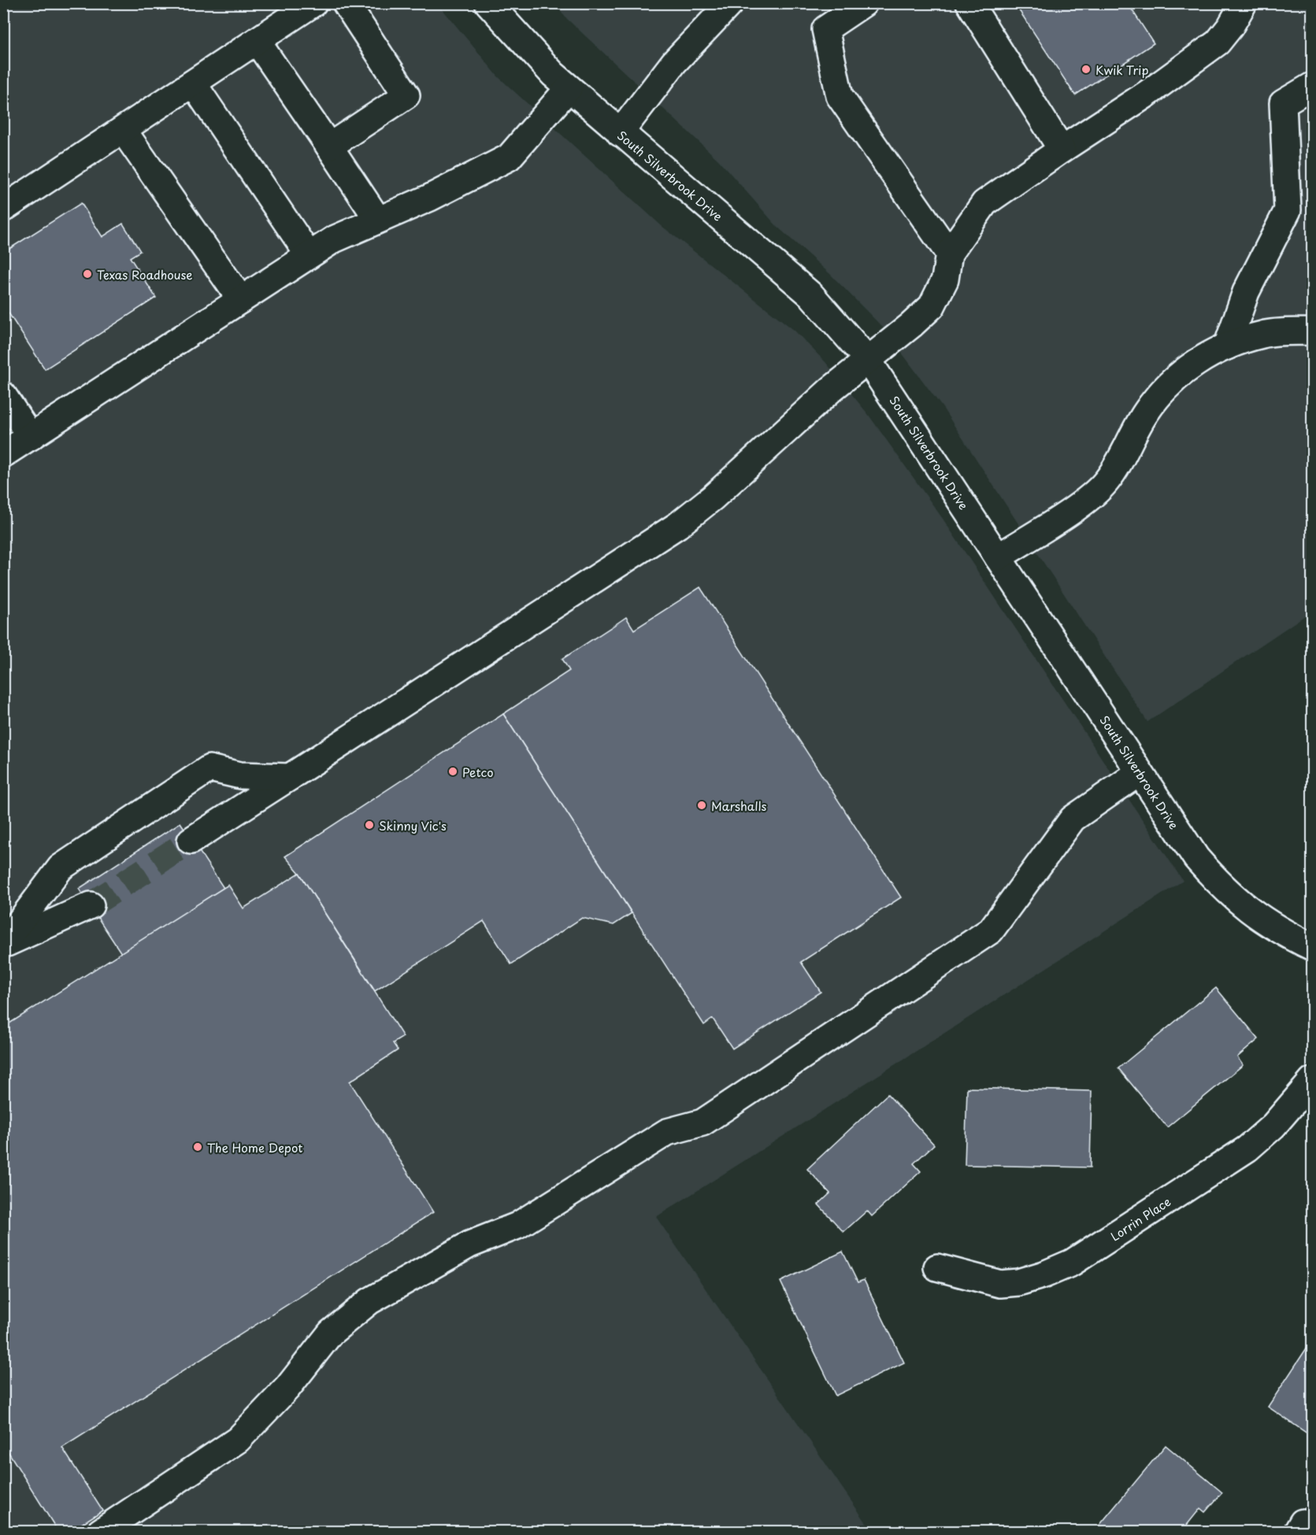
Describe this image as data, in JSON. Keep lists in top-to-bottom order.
{
  "streets": {
    "street": ["South Silverbrook Drive", "Lorrin Place"]
  },
  "places": [
    "Kwik Trip",
    "Texas Roadhouse",
    "Petco",
    "Marshalls",
    "Skinny Vic's",
    "The Home Depot"
  ]
}
